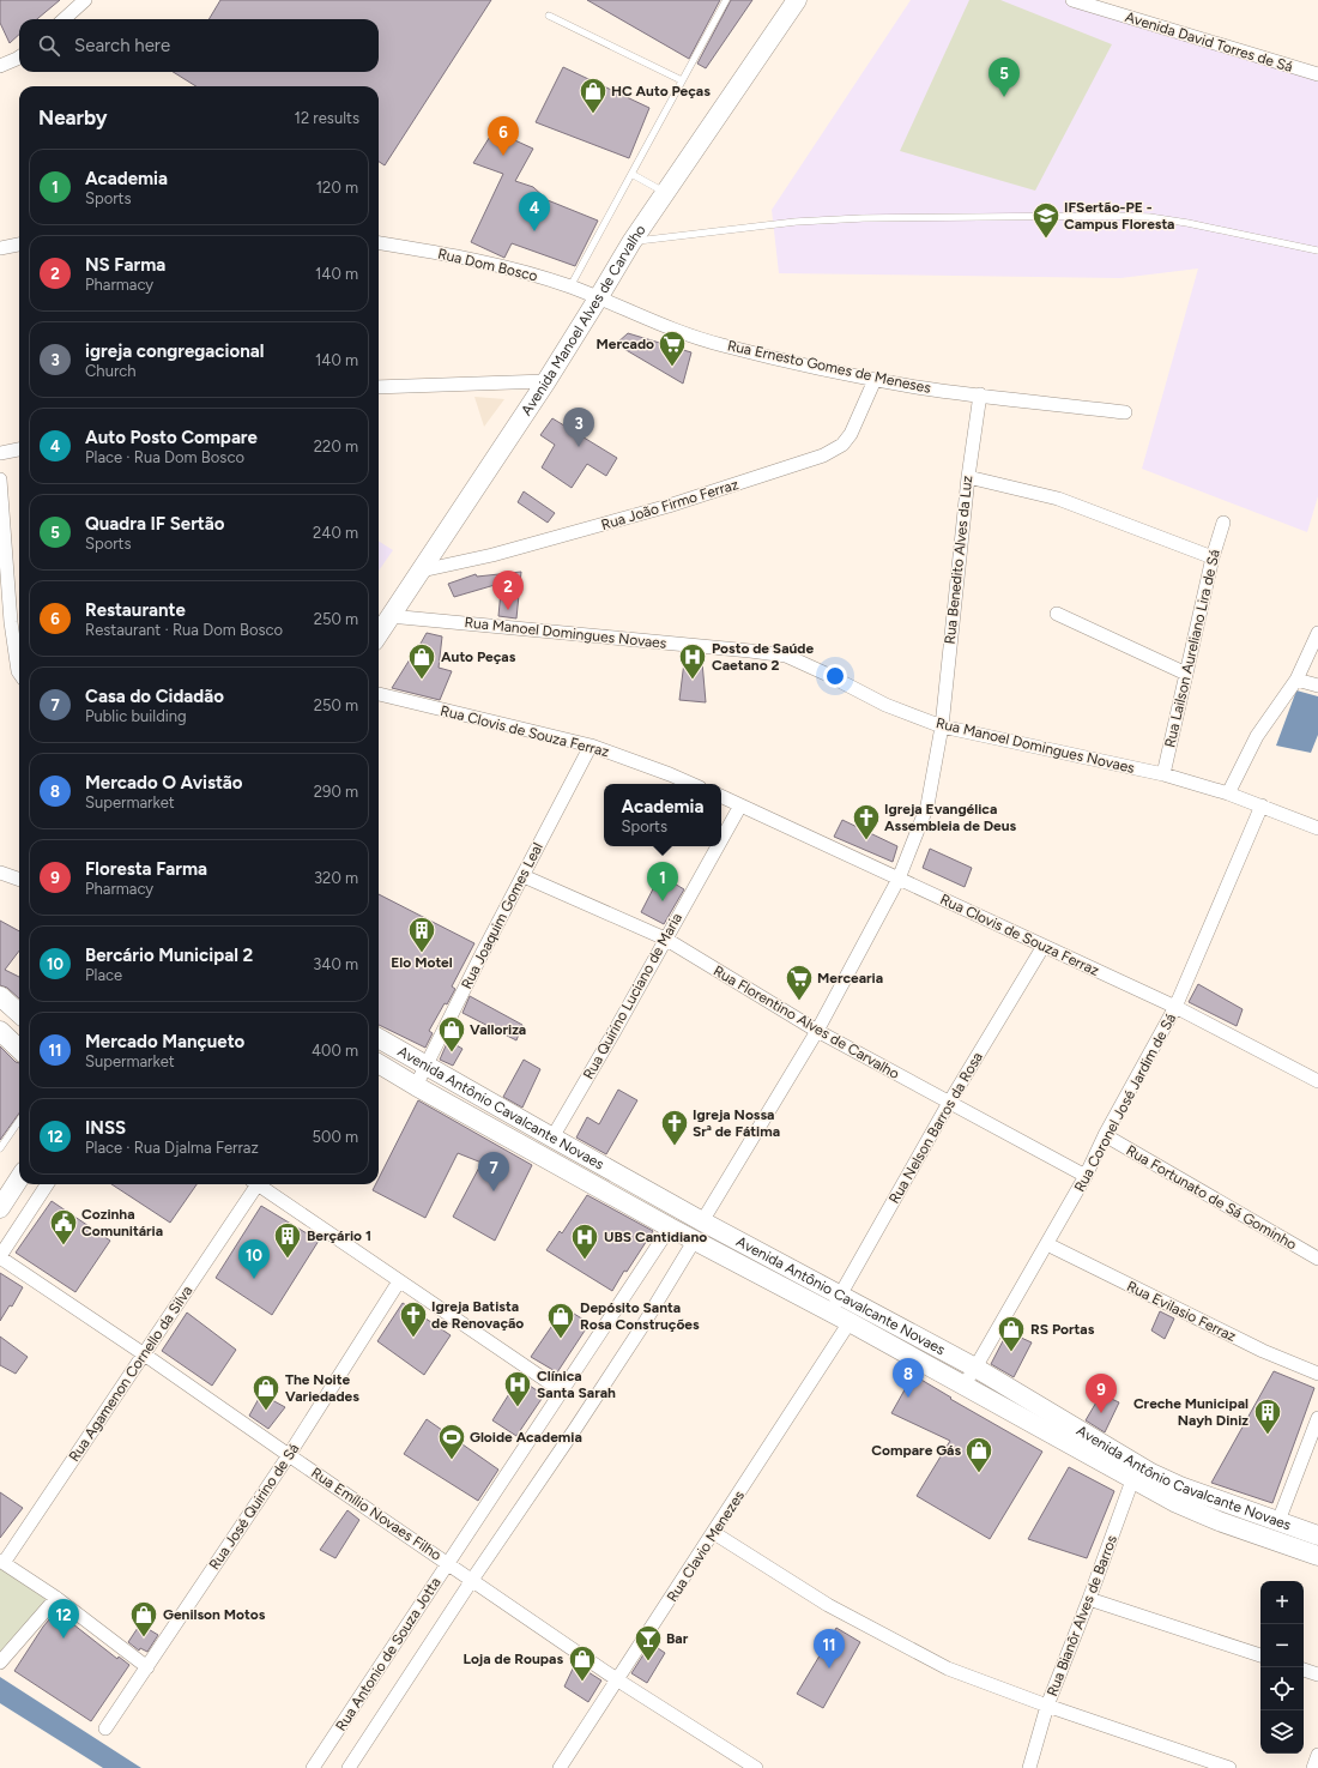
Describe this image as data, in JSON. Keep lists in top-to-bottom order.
{
  "streets": {
    "street": [
      "Avenida David Torres de Sá",
      "Rua Dom Bosco",
      "Avenida Manoel Alves de Carvalho",
      "Rua Ernesto Gomes de Meneses",
      "Rua João Firmo Ferraz",
      "Rua Benedito Alves da Luz",
      "Rua Manoel Domingues Novaes",
      "Rua Lailson Aureliano Lira de Sá",
      "Rua Clovis de Souza Ferraz",
      "Rua Joaquim Gomes Leal",
      "Rua Quirino Luciano de Maria",
      "Rua Florentino Alves de Carvalho",
      "Rua Coronel José Jardim de Sá",
      "Avenida Antônio Cavalcante Novaes",
      "Rua Nelson Barros da Rosa",
      "Rua Fortunato de Sá Gominho",
      "Rua Evilasio Ferraz",
      "Rua Agamenon Cornello da Silva",
      "Rua José Quirino de Sá",
      "Rua Emílio Novaes Filho",
      "Rua Clavio Menezes",
      "Rua Bianôr Alves de Barros",
      "Rua Antonio de Souza Jotta"
    ]
  },
  "crossings": [
    ["Rua Dom Bosco", "Avenida Manoel Alves de Carvalho"],
    ["Rua Dom Bosco", "Rua Ernesto Gomes de Meneses"],
    ["Avenida Manoel Alves de Carvalho", "Rua Ernesto Gomes de Meneses"],
    ["Avenida Manoel Alves de Carvalho", "Rua João Firmo Ferraz"],
    ["Avenida Manoel Alves de Carvalho", "Rua Manoel Domingues Novaes"],
    ["Rua Ernesto Gomes de Meneses", "Rua João Firmo Ferraz"],
    ["Rua Ernesto Gomes de Meneses", "Rua Benedito Alves da Luz"],
    ["Rua Benedito Alves da Luz", "Rua Manoel Domingues Novaes"],
    ["Rua Benedito Alves da Luz", "Rua Clovis de Souza Ferraz"],
    ["Rua Benedito Alves da Luz", "Rua Florentino Alves de Carvalho"],
    ["Rua Benedito Alves da Luz", "Avenida Antônio Cavalcante Novaes"],
    ["Rua Manoel Domingues Novaes", "Rua Lailson Aureliano Lira de Sá"],
    ["Rua Manoel Domingues Novaes", "Rua Coronel José Jardim de Sá"],
    ["Rua Clovis de Souza Ferraz", "Rua Joaquim Gomes Leal"],
    ["Rua Clovis de Souza Ferraz", "Rua Quirino Luciano de Maria"],
    ["Rua Clovis de Souza Ferraz", "Rua Coronel José Jardim de Sá"],
    ["Rua Clovis de Souza Ferraz", "Rua Nelson Barros da Rosa"],
    ["Rua Joaquim Gomes Leal", "Rua Florentino Alves de Carvalho"],
    ["Rua Joaquim Gomes Leal", "Avenida Antônio Cavalcante Novaes"],
    ["Rua Quirino Luciano de Maria", "Rua Florentino Alves de Carvalho"],
    ["Rua Quirino Luciano de Maria", "Avenida Antônio Cavalcante Novaes"],
    ["Rua Florentino Alves de Carvalho", "Rua Coronel José Jardim de Sá"],
    ["Rua Florentino Alves de Carvalho", "Rua Nelson Barros da Rosa"],
    ["Rua Coronel José Jardim de Sá", "Avenida Antônio Cavalcante Novaes"],
    ["Rua Coronel José Jardim de Sá", "Rua Fortunato de Sá Gominho"],
    ["Rua Coronel José Jardim de Sá", "Rua Evilasio Ferraz"],
    ["Avenida Antônio Cavalcante Novaes", "Rua Nelson Barros da Rosa"],
    ["Avenida Antônio Cavalcante Novaes", "Rua Bianôr Alves de Barros"],
    ["Rua Agamenon Cornello da Silva", "Rua Emílio Novaes Filho"],
    ["Rua José Quirino de Sá", "Rua Emílio Novaes Filho"],
    ["Rua Emílio Novaes Filho", "Rua Clavio Menezes"],
    ["Rua Emílio Novaes Filho", "Rua Antonio de Souza Jotta"]
  ],
  "places": {
    "shop": [
      "HC Auto Peças",
      "Auto Peças",
      "Valloriza",
      "Depósito Santa Rosa Construções",
      "RS Portas",
      "The Noite Variedades",
      "Compare Gás",
      "Genilson Motos",
      "Loja de Roupas"
    ],
    "school or university": ["IFSertão-PE - Campus Floresta"],
    "supermarket": ["Mercado", "Mercearia"],
    "hospital": ["Posto de Saúde Caetano 2", "UBS Cantidiano", "Clínica Santa Sarah"],
    "church": ["Igreja Evangélica Assembleia de Deus", "Igreja Nossa Srª de Fátima", "Igreja Batista de Renovação"],
    "building": ["Elo Motel", "Berçário 1", "Creche Municipal Nayh Diniz"],
    "public building": ["Cozinha Comunitária"],
    "sports": ["Gloide Academia"],
    "bar": ["Bar"]
  },
  "page": {
    "search": "Search here",
    "pins": [
      "5",
      "6",
      "4",
      "3",
      "2",
      "1",
      "7",
      "10",
      "8",
      "9",
      "12",
      "11"
    ],
    "heading": ["Nearby", "12 results"],
    "list": [
      {
        "mark": "1",
        "name": "Academia",
        "note": "Sports",
        "value": "120 m"
      },
      {
        "mark": "2",
        "name": "NS Farma",
        "note": "Pharmacy",
        "value": "140 m"
      },
      {
        "mark": "3",
        "name": "igreja congregacional",
        "note": "Church",
        "value": "140 m"
      },
      {
        "mark": "4",
        "name": "Auto Posto Compare",
        "note": "Place · Rua Dom Bosco",
        "value": "220 m"
      },
      {
        "mark": "5",
        "name": "Quadra IF Sertão",
        "note": "Sports",
        "value": "240 m"
      },
      {
        "mark": "6",
        "name": "Restaurante",
        "note": "Restaurant · Rua Dom Bosco",
        "value": "250 m"
      },
      {
        "mark": "7",
        "name": "Casa do Cidadão",
        "note": "Public building",
        "value": "250 m"
      },
      {
        "mark": "8",
        "name": "Mercado O Avistão",
        "note": "Supermarket",
        "value": "290 m"
      },
      {
        "mark": "9",
        "name": "Floresta Farma",
        "note": "Pharmacy",
        "value": "320 m"
      },
      {
        "mark": "10",
        "name": "Bercário Municipal 2",
        "note": "Place",
        "value": "340 m"
      },
      {
        "mark": "11",
        "name": "Mercado Mançueto",
        "note": "Supermarket",
        "value": "400 m"
      },
      {
        "mark": "12",
        "name": "INSS",
        "note": "Place · Rua Djalma Ferraz",
        "value": "500 m"
      }
    ],
    "popup": ["Academia", "Sports"],
    "map_buttons": ["+", "−"]
  }
}
